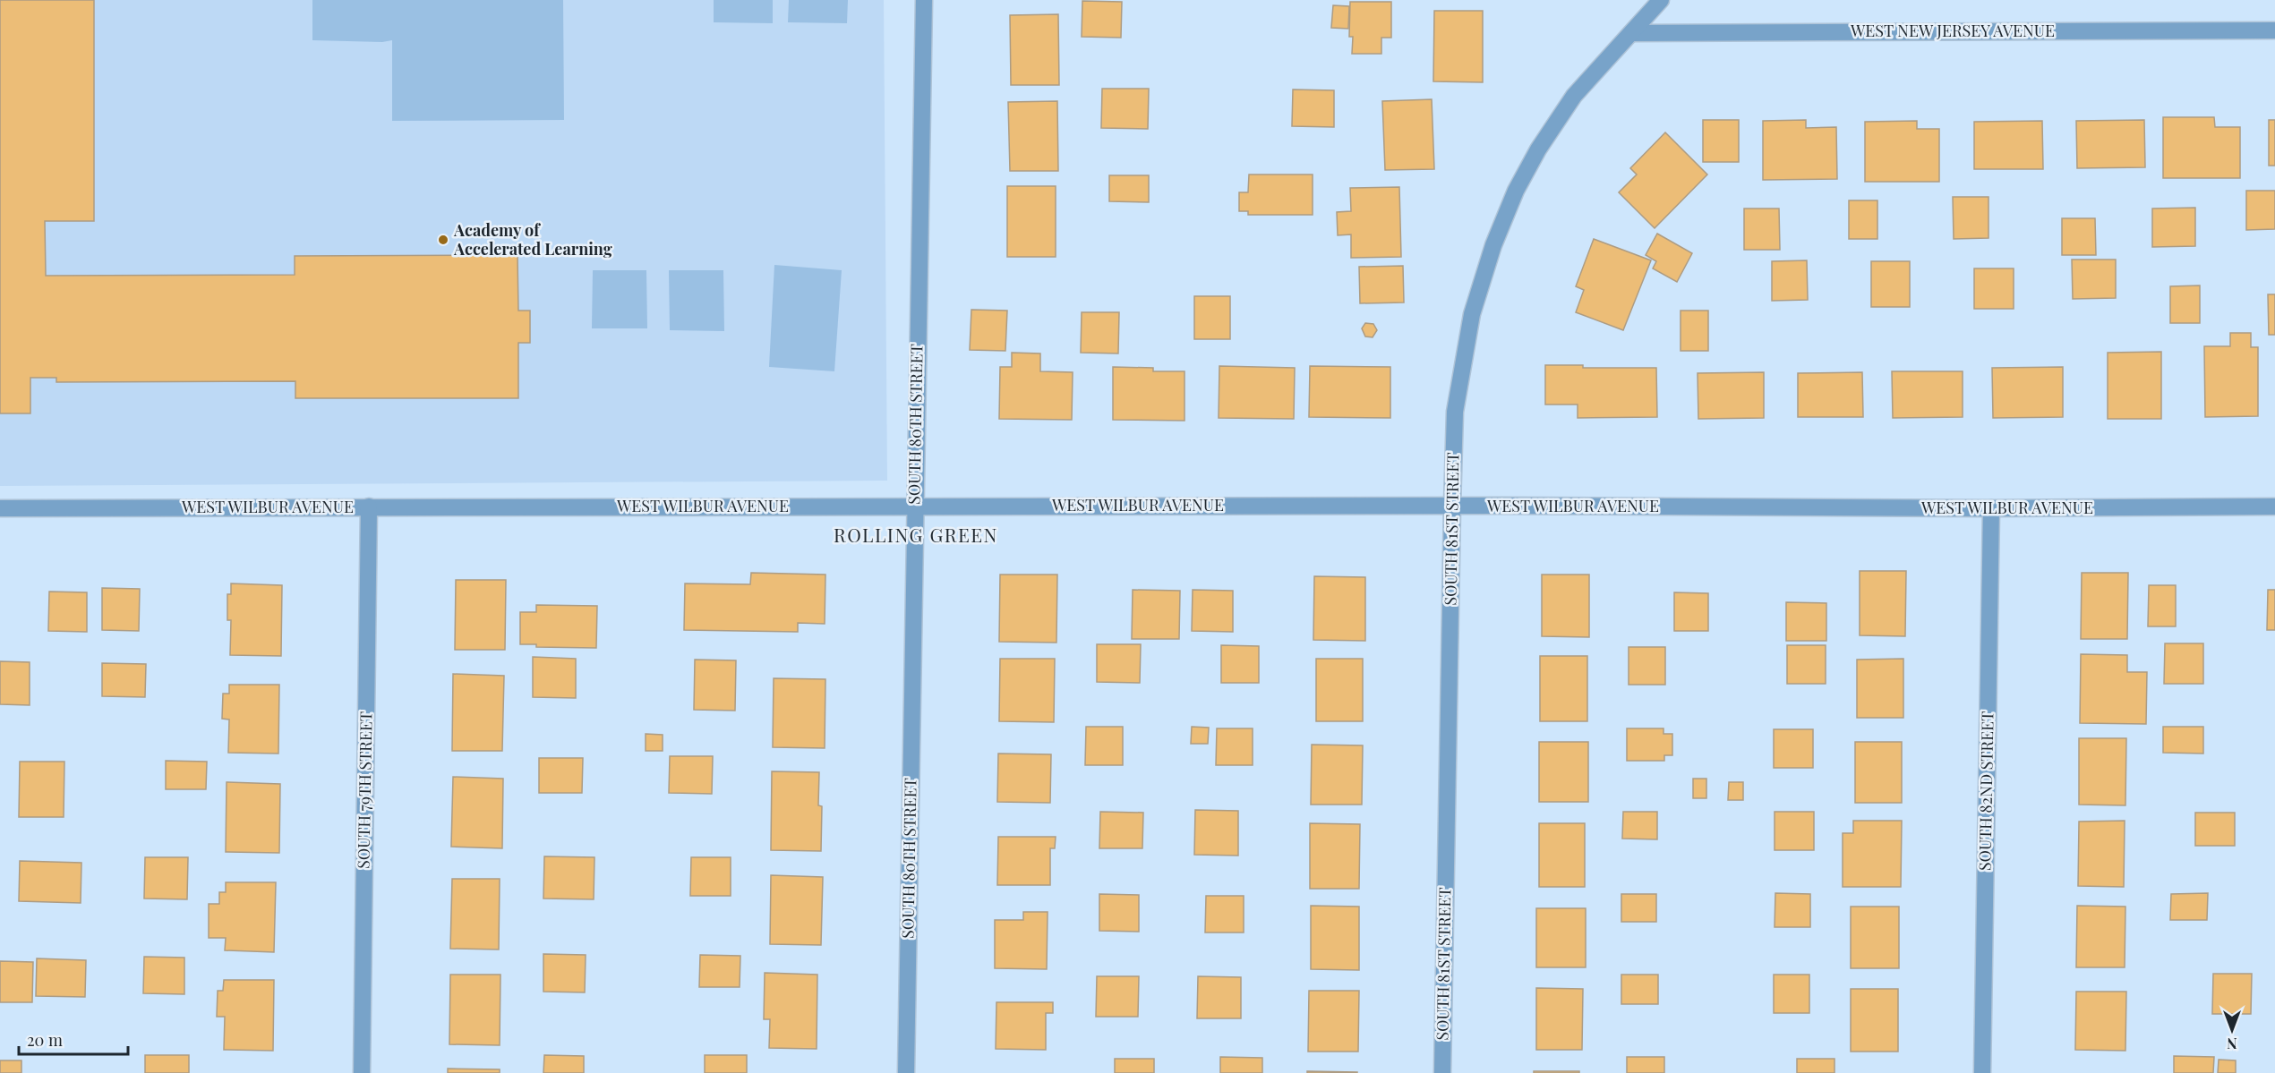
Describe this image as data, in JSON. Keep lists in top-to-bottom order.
{
  "streets": {
    "street": [
      "WEST NEW JERSEY AVENUE",
      "SOUTH 80TH STREET",
      "WEST WILBUR AVENUE",
      "SOUTH 81ST STREET",
      "SOUTH 79TH STREET",
      "SOUTH 82ND STREET"
    ]
  },
  "crossings": [
    ["WEST NEW JERSEY AVENUE", "SOUTH 81ST STREET"],
    ["SOUTH 80TH STREET", "WEST WILBUR AVENUE"],
    ["WEST WILBUR AVENUE", "SOUTH 81ST STREET"],
    ["WEST WILBUR AVENUE", "SOUTH 79TH STREET"],
    ["WEST WILBUR AVENUE", "SOUTH 82ND STREET"]
  ],
  "districts": ["ROLLING GREEN"],
  "places": ["Academy of Accelerated Learning"],
  "scale_bar": "20 m",
  "north": "bottom"
}
